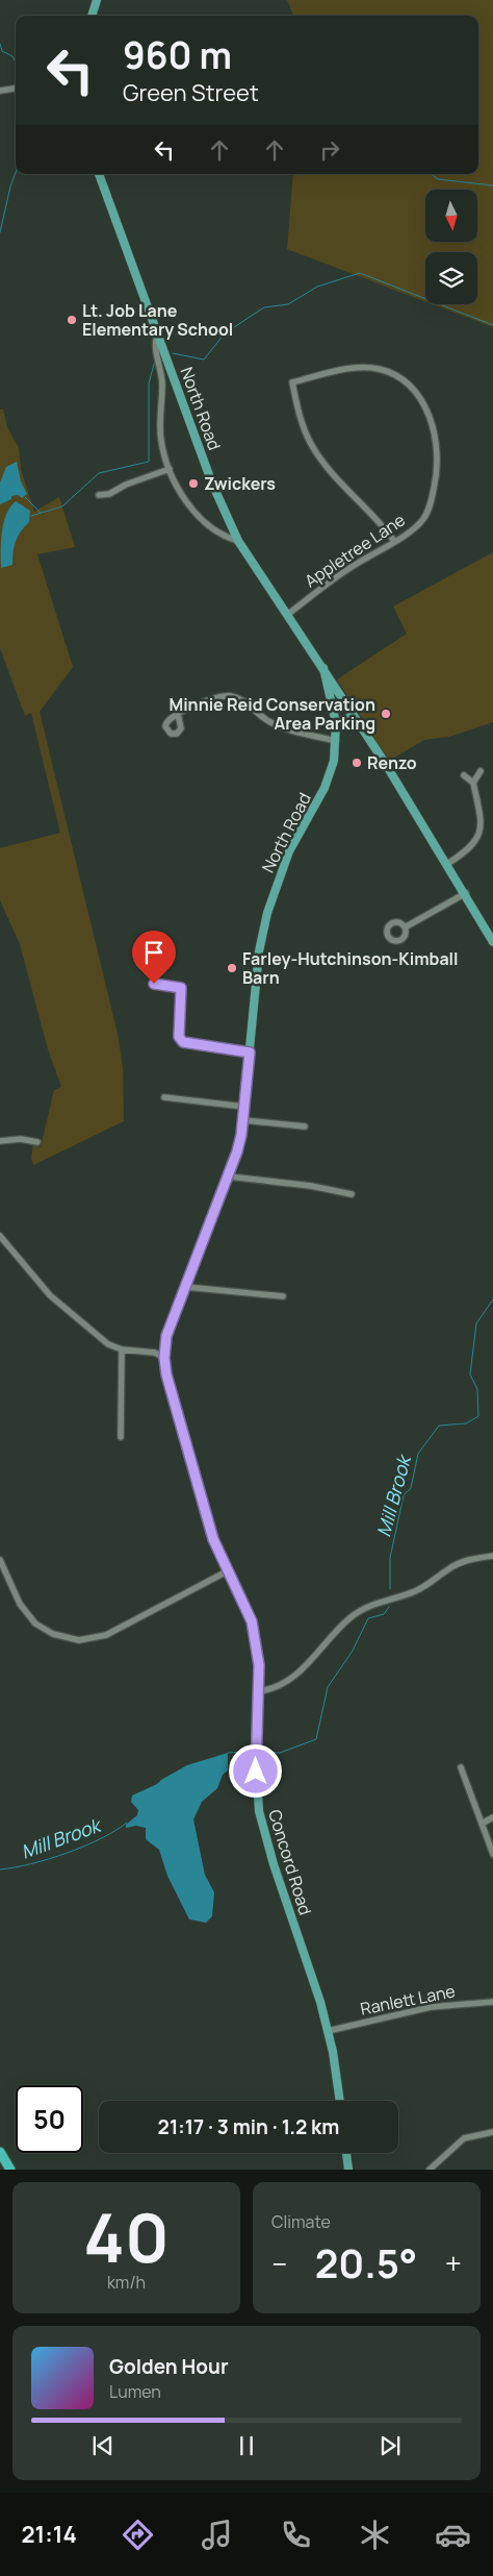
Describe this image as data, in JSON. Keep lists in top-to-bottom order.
{
  "streets": {
    "main road": ["North Road", "Concord Road"],
    "street": ["Appletree Lane", "Ranlett Lane"]
  },
  "crossings": [
    ["North Road", "Appletree Lane"],
    ["North Road", "Concord Road"],
    ["Concord Road", "Ranlett Lane"]
  ],
  "water": ["Mill Brook"],
  "places": [
    "Lt. Job Lane Elementary School",
    "Zwickers",
    "Minnie Reid Conservation Area Parking",
    "Renzo",
    "Farley-Hutchinson-Kimball Barn"
  ],
  "north": "bottom",
  "page": {
    "turn": ["960 m", "Green Street"],
    "limit": "50",
    "trip": "21:17 · 3 min · 1.2 km",
    "tile": [
      ["40", "km/h"],
      "Climate"
    ],
    "heat": ["−", "20.5°", "+"],
    "song": ["Golden Hour", "Lumen"],
    "tabs": "21:14"
  }
}
